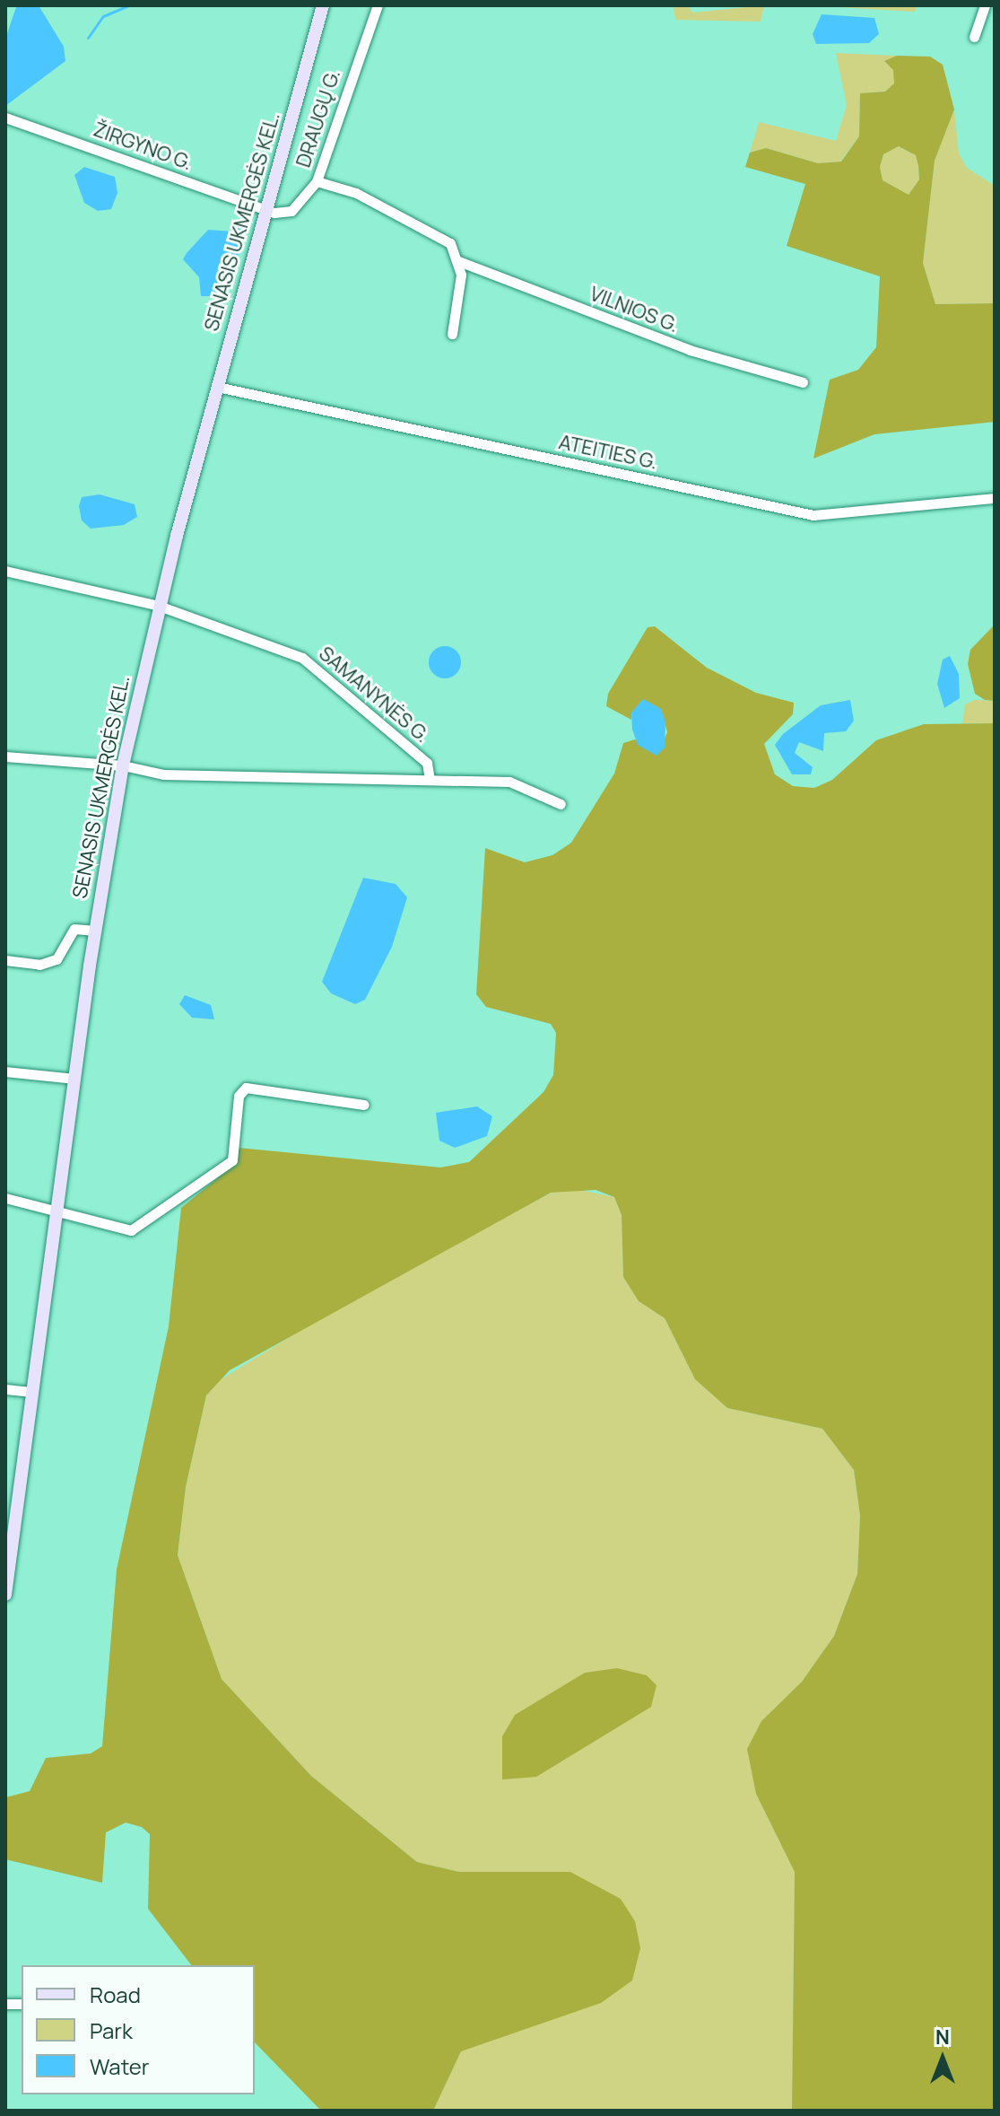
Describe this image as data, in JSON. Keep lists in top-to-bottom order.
{
  "streets": {
    "main road": ["SENASIS UKMERGĖS KEL."],
    "street": [
      "DRAUGŲ G.",
      "ŽIRGYNO G.",
      "VILNIOS G.",
      "ATEITIES G.",
      "SAMANYNĖS G."
    ]
  },
  "crossings": [
    ["DRAUGŲ G.", "ŽIRGYNO G."],
    ["DRAUGŲ G.", "SENASIS UKMERGĖS KEL."],
    ["DRAUGŲ G.", "VILNIOS G."],
    ["ŽIRGYNO G.", "SENASIS UKMERGĖS KEL."],
    ["SENASIS UKMERGĖS KEL.", "ATEITIES G."],
    ["SENASIS UKMERGĖS KEL.", "SAMANYNĖS G."]
  ],
  "legend": ["Road", "Park", "Water"],
  "north": "top"
}
